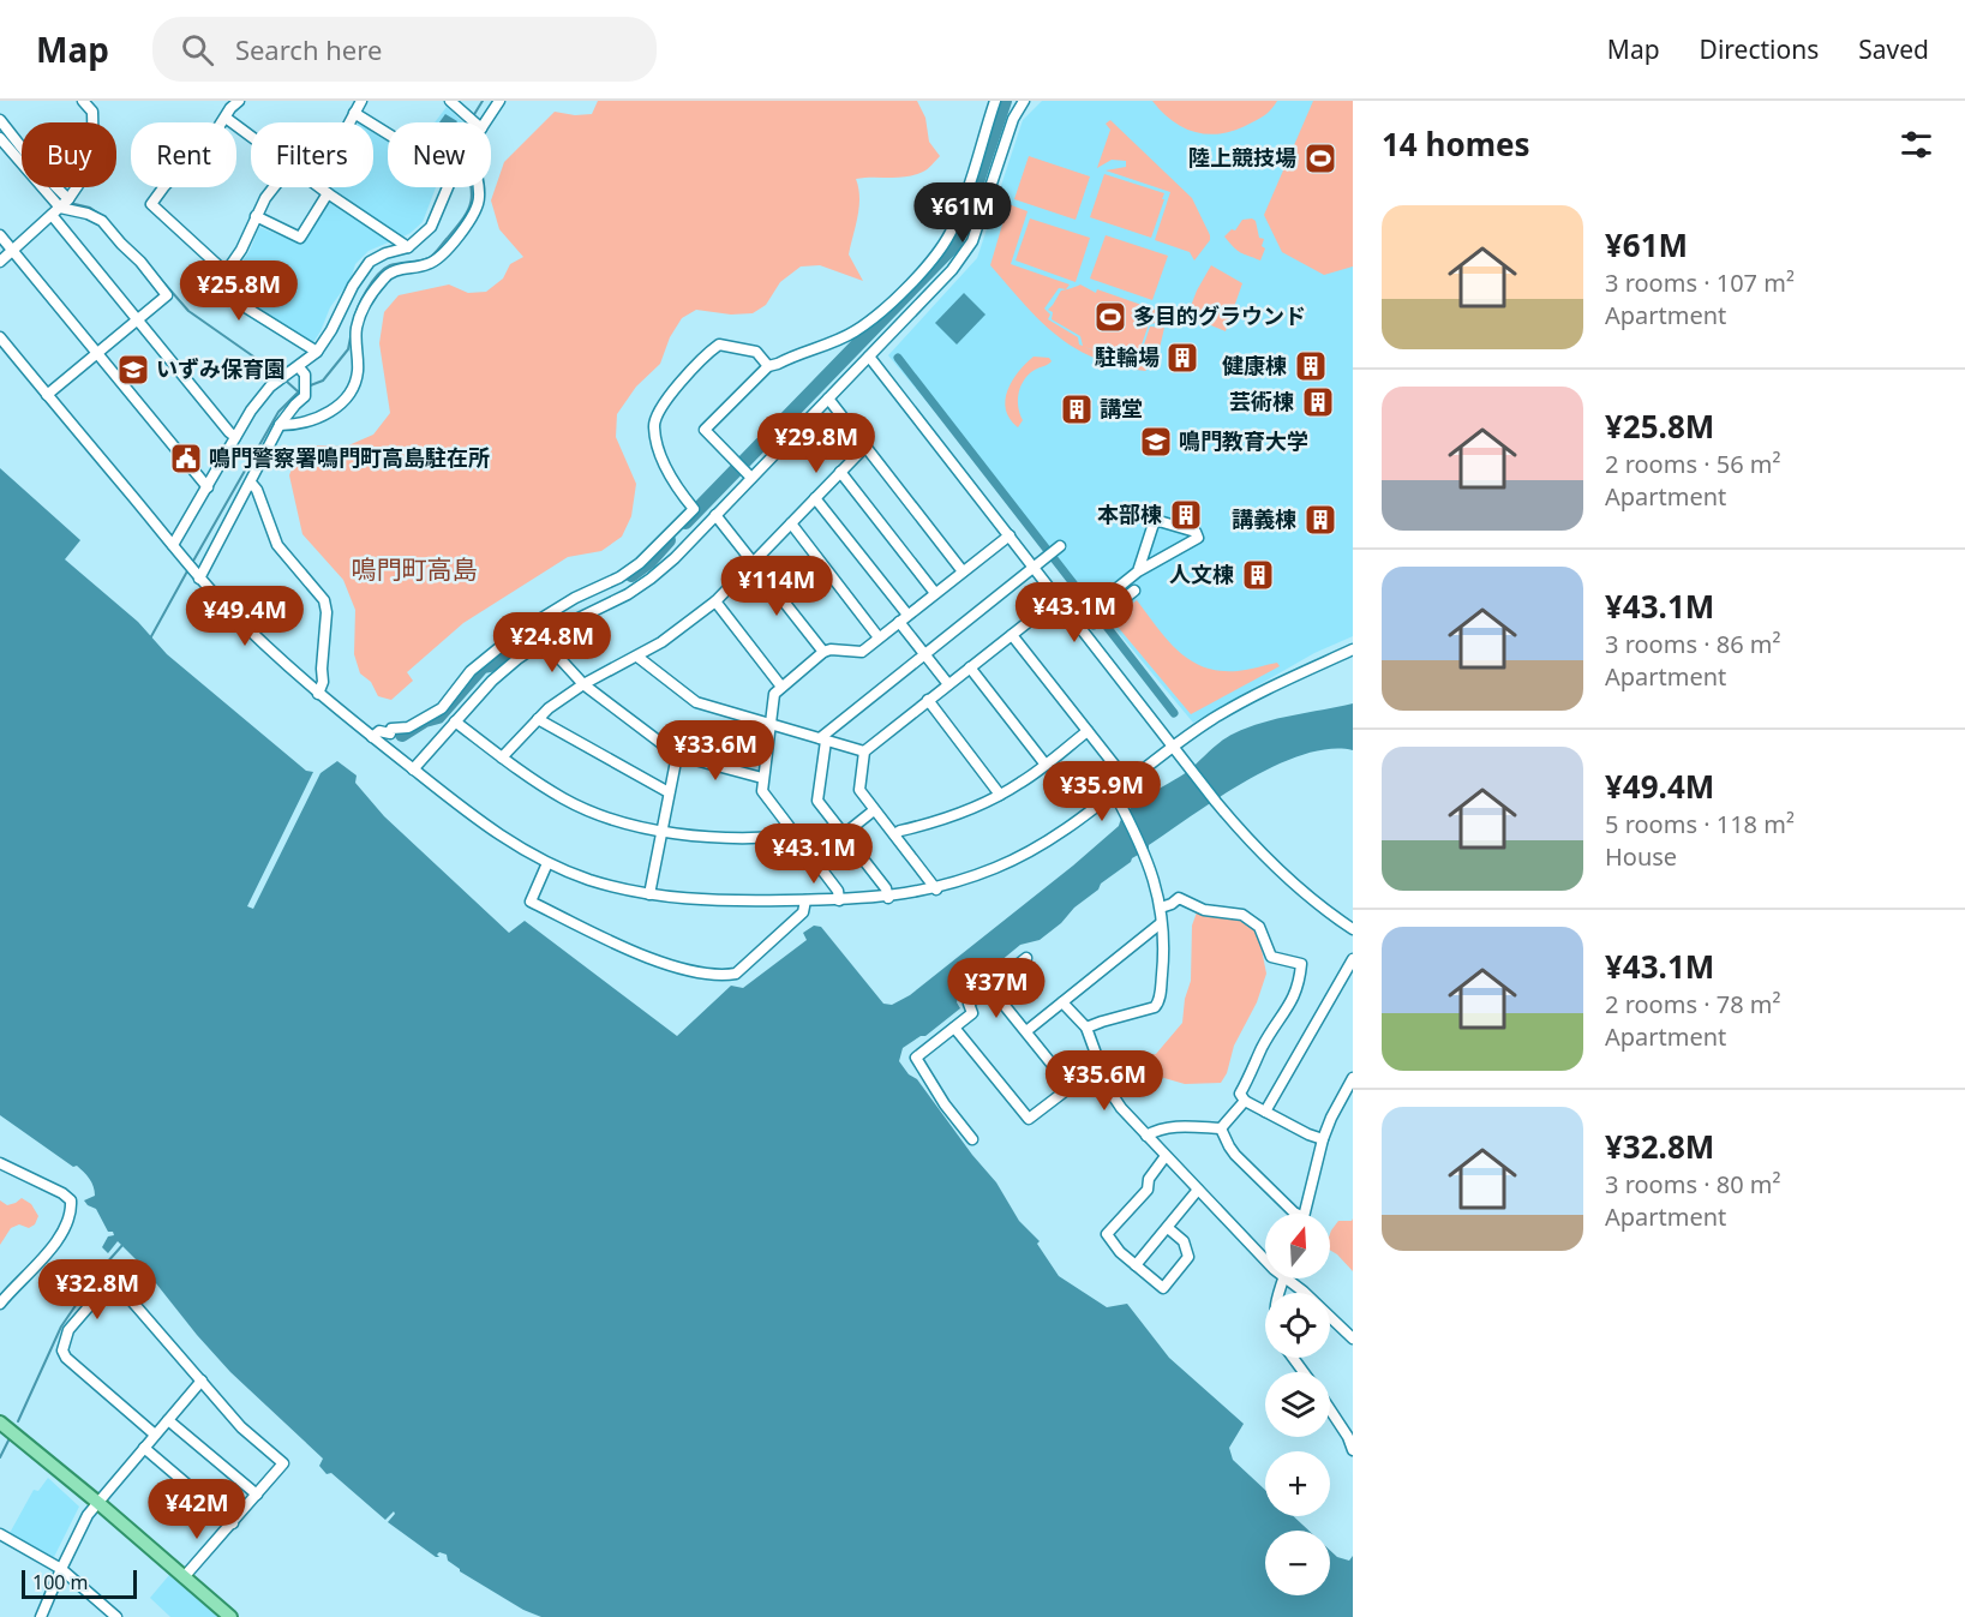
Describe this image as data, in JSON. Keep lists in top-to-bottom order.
{
  "districts": ["鳴門町高島"],
  "places": {
    "sports": ["陸上競技場", "多目的グラウンド"],
    "building": [
      "駐輪場",
      "健康棟",
      "芸術棟",
      "講堂",
      "本部棟",
      "講義棟",
      "人文棟"
    ],
    "school or university": ["いずみ保育園", "鳴門教育大学"],
    "public building": ["鳴門警察署鳴門町高島駐在所"]
  },
  "scale_bar": "100 m",
  "north": "top",
  "page": {
    "header": "Map",
    "search": "Search here",
    "nav": ["Map", "Directions", "Saved"],
    "heading": "14 homes",
    "chip": [
      "Buy",
      "Rent",
      "Filters",
      "New"
    ],
    "price": [
      "¥61M",
      "¥25.8M",
      "¥29.8M",
      "¥114M",
      "¥43.1M",
      "¥49.4M",
      "¥24.8M",
      "¥33.6M",
      "¥35.9M",
      "¥43.1M",
      "¥37M",
      "¥35.6M",
      "¥32.8M",
      "¥42M"
    ],
    "list": [
      {
        "name": "¥61M",
        "note": "3 rooms · 107 m² · Apartment"
      },
      {
        "name": "¥25.8M",
        "note": "2 rooms · 56 m² · Apartment"
      },
      {
        "name": "¥43.1M",
        "note": "3 rooms · 86 m² · Apartment"
      },
      {
        "name": "¥49.4M",
        "note": "5 rooms · 118 m² · House"
      },
      {
        "name": "¥43.1M",
        "note": "2 rooms · 78 m² · Apartment"
      },
      {
        "name": "¥32.8M",
        "note": "3 rooms · 80 m² · Apartment"
      }
    ],
    "map_buttons": ["+", "−"],
    "scale": "100 m"
  }
}
